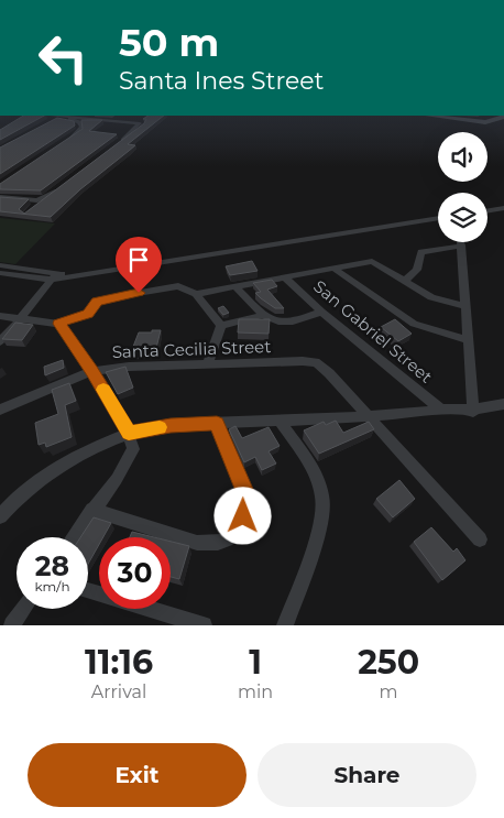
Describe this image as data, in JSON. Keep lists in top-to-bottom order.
{
  "streets": {
    "street": ["San Gabriel Street", "Santa Cecilia Street"]
  },
  "page": {
    "turn": ["50 m", "Santa Ines Street"],
    "speed": "28 km/h",
    "limit": "30",
    "eta": [
      "11:16",
      "Arrival",
      "1",
      "min",
      "250",
      "m"
    ],
    "buttons": ["Exit", "Share"]
  }
}
